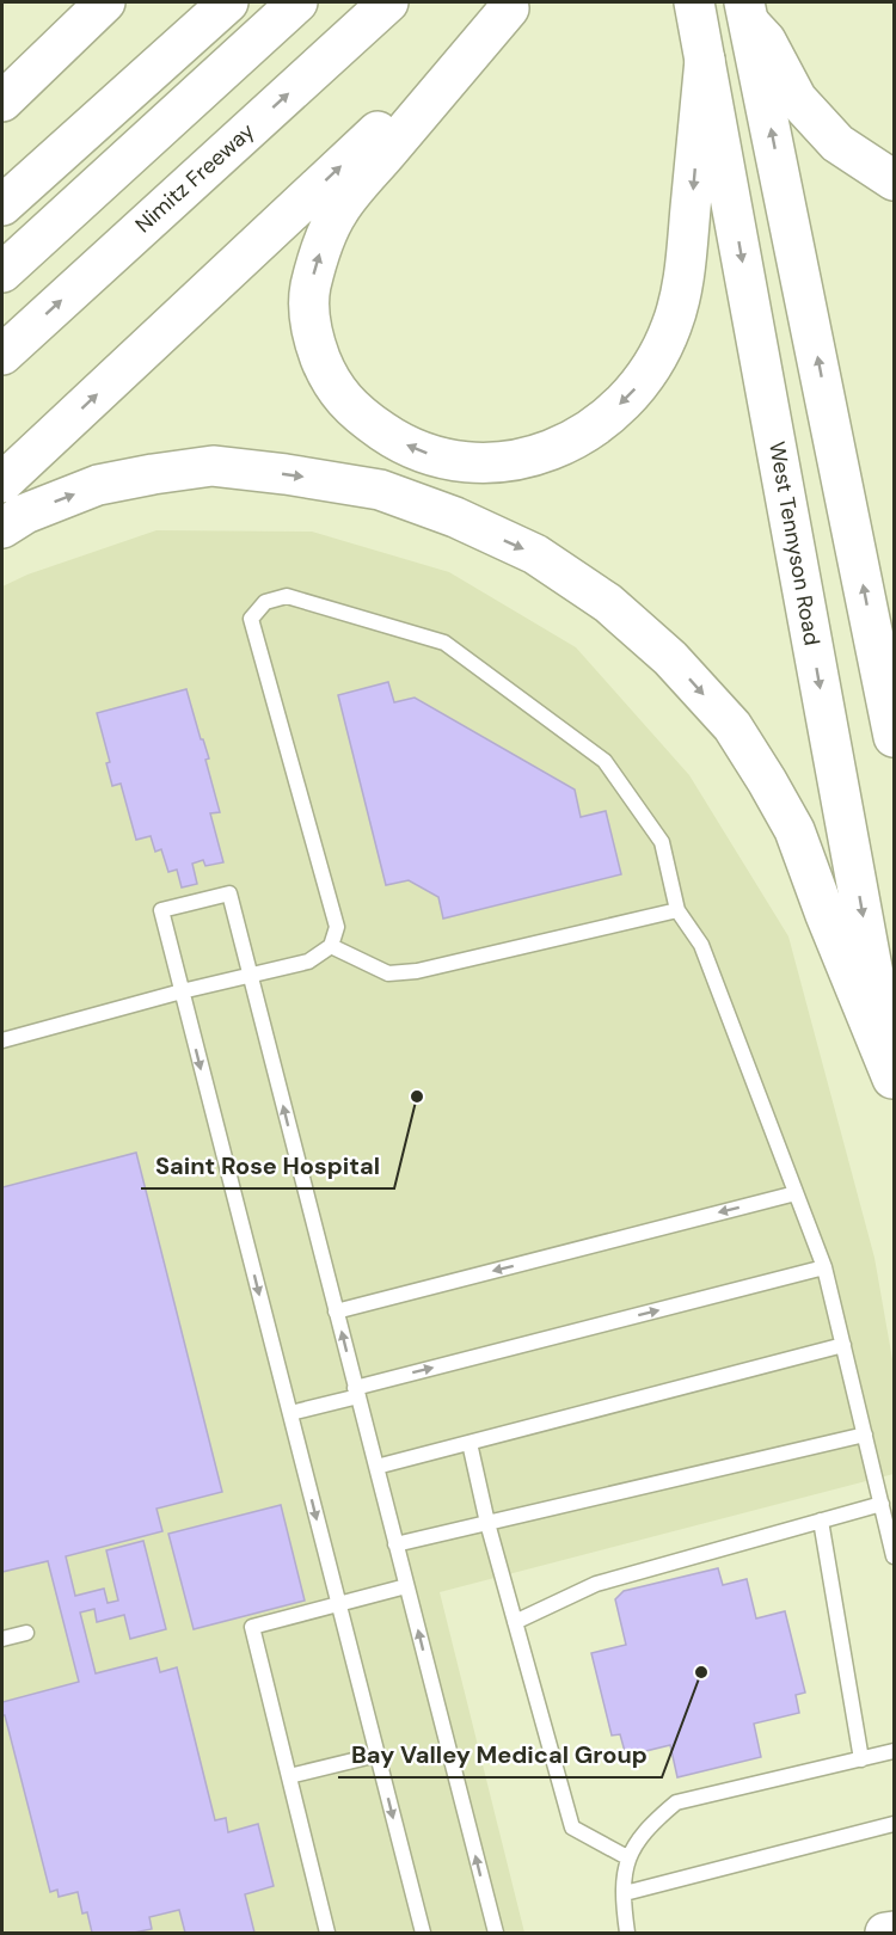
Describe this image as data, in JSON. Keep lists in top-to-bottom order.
{
  "streets": {
    "main road": ["Nimitz Freeway", "West Tennyson Road"]
  },
  "places": ["Saint Rose Hospital", "Bay Valley Medical Group"]
}
